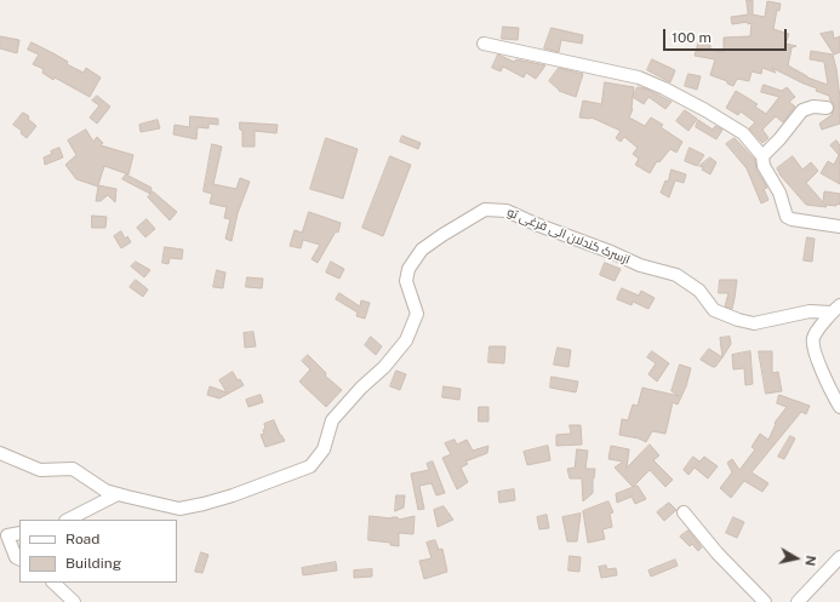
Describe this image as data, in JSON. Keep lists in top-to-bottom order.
{
  "streets": {
    "street": ["ازسرک کندلان الی فرغی تو"]
  },
  "legend": ["Road", "Building"],
  "scale_bar": "100 m",
  "north": "right"
}
